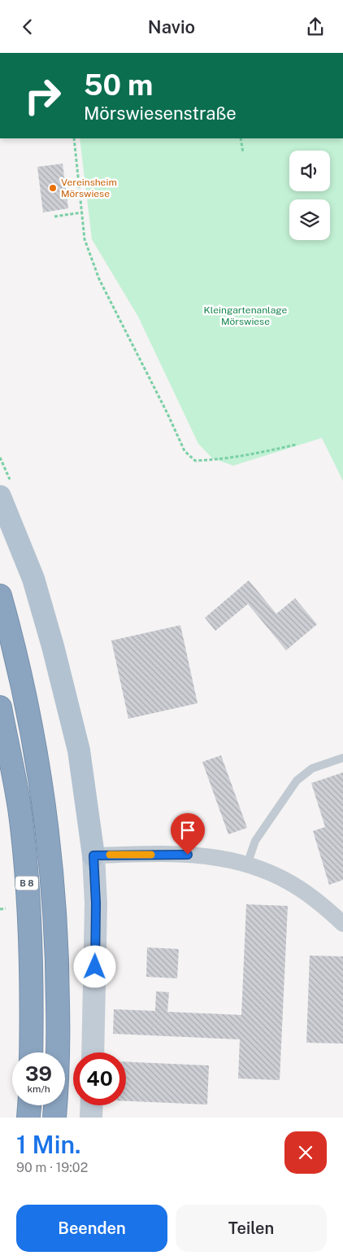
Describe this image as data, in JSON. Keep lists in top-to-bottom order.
{
  "streets": {
    "highway": ["B 8"]
  },
  "parks": ["Kleingartenanlage Mörswiese"],
  "places": ["Vereinsheim Mörswiese"],
  "page": {
    "header": "Navio",
    "turn": ["50 m", "Mörswiesenstraße"],
    "speed": "39 km/h",
    "limit": "40",
    "heading": ["1 Min.", "90 m · 19:02"],
    "buttons": ["Beenden", "Teilen"]
  }
}
